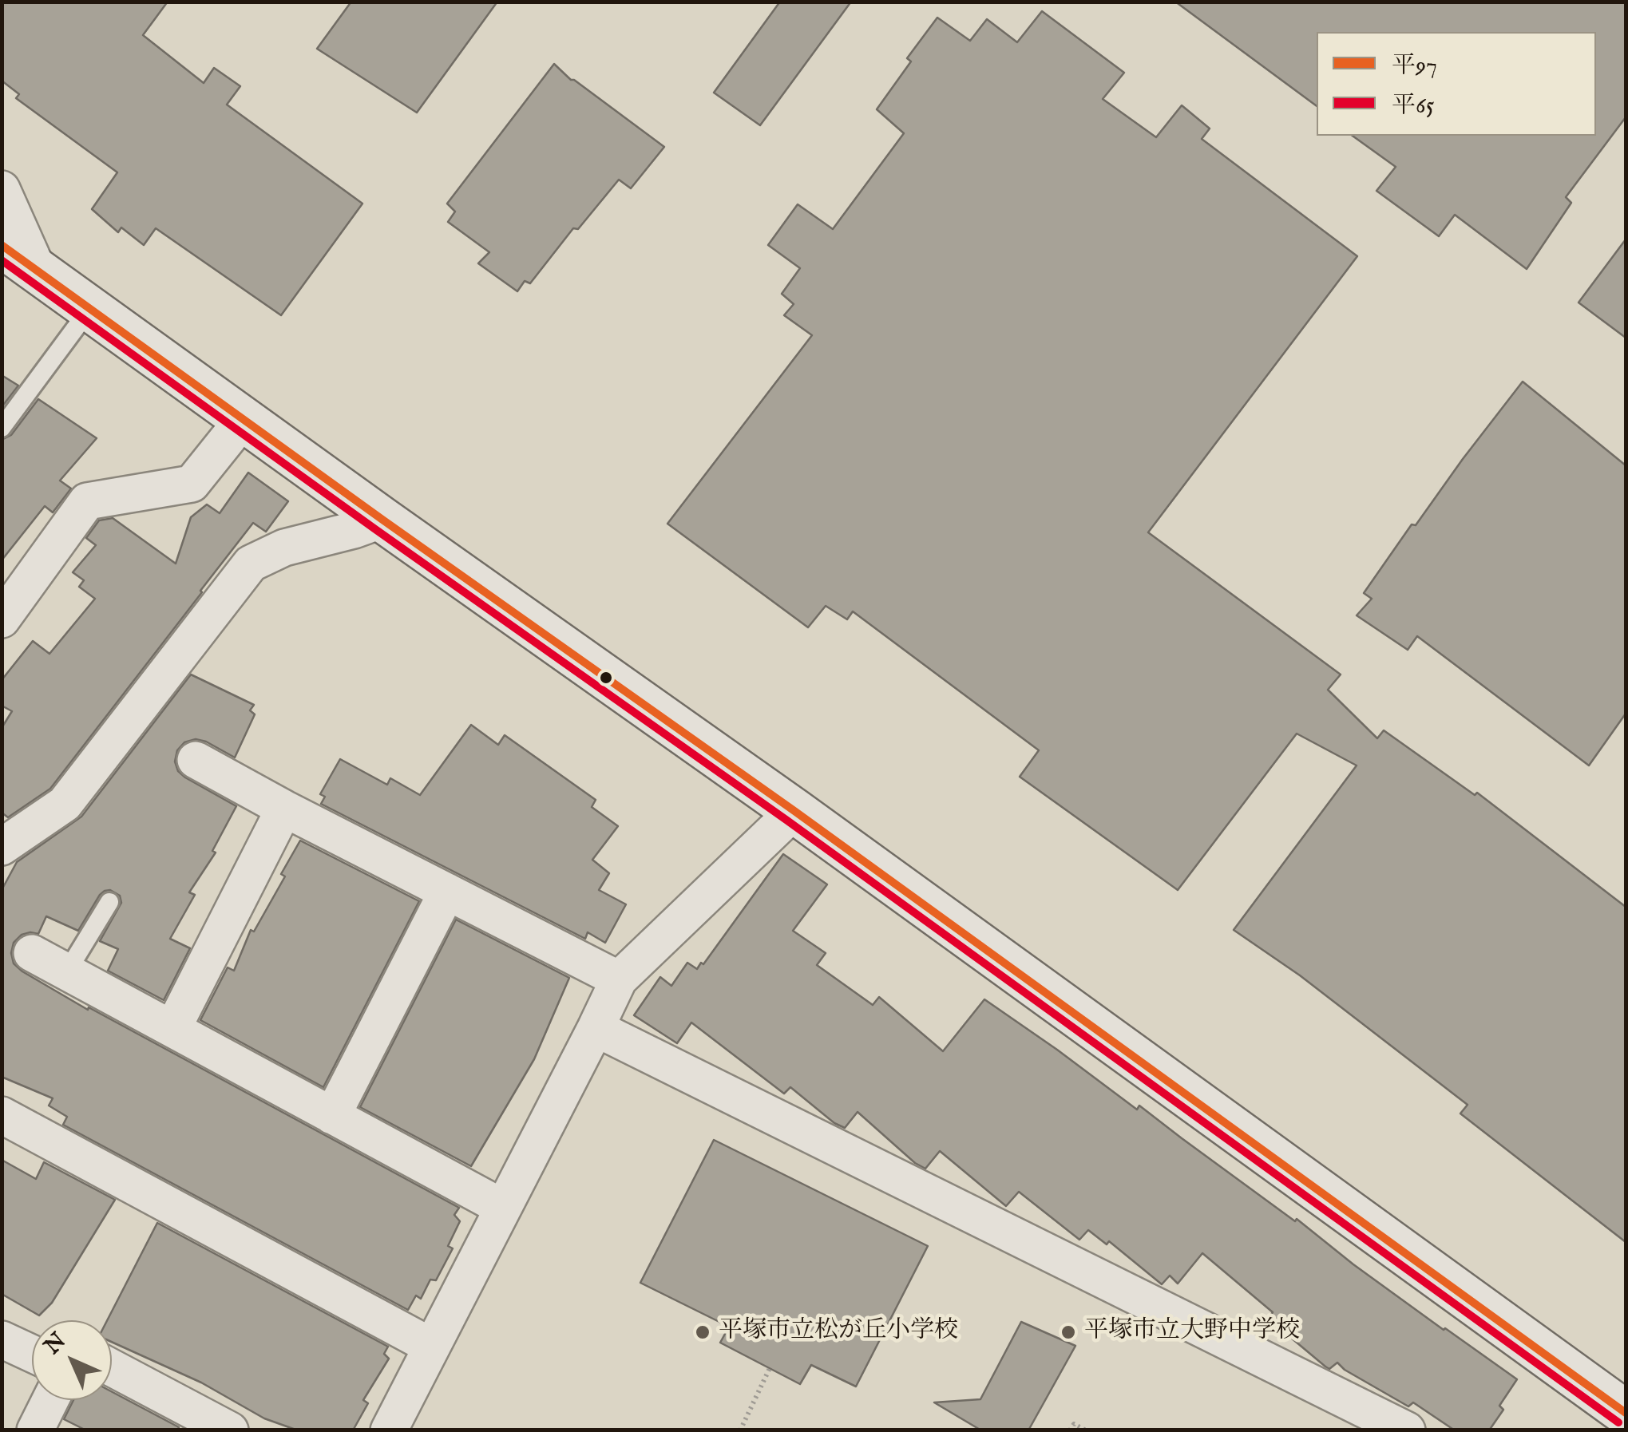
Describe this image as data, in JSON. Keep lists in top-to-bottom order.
{
  "places": ["平塚市立松が丘小学校", "平塚市立大野中学校"],
  "lines": ["transit line 平97", "transit line 平65"],
  "legend": ["平97", "平65"],
  "north": "top left"
}
